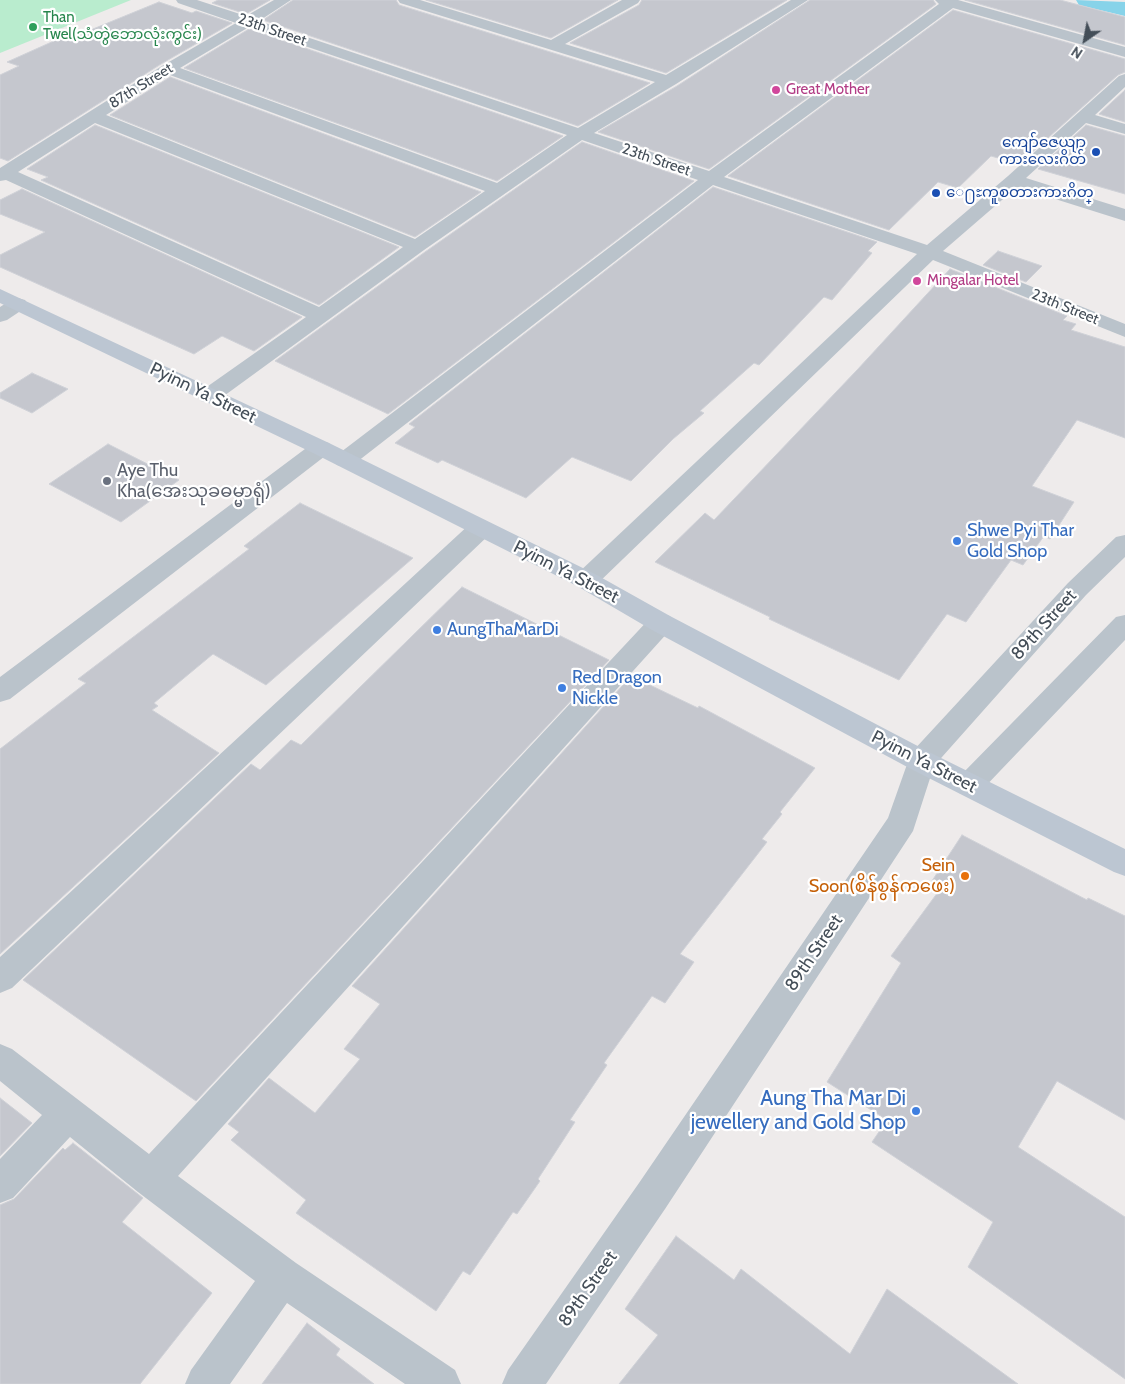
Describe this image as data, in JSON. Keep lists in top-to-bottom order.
{
  "streets": {
    "main road": ["Pyinn Ya Street"],
    "street": ["23th Street", "87th Street", "89th Street"]
  },
  "crossings": [
    ["23th Street", "87th Street"],
    ["Pyinn Ya Street", "89th Street"]
  ],
  "places": [
    "Than Twel(သံတွဲဘောလုံးကွင်း)",
    "Great Mother",
    "ကျော်ဇေယျာ ကားလေးဂိတ်",
    "ေ႐ႊကူစတားကားဂိတ္",
    "Mingalar Hotel",
    "Aye Thu Kha(အေးသုခဓမ္မာရုံ)",
    "Shwe Pyi Thar Gold Shop",
    "AungThaMarDi",
    "Red Dragon Nickle",
    "Sein Soon(စိန်စွန်ကဖေး)",
    "Aung Tha Mar Di jewellery and Gold Shop"
  ],
  "north": "bottom left"
}
